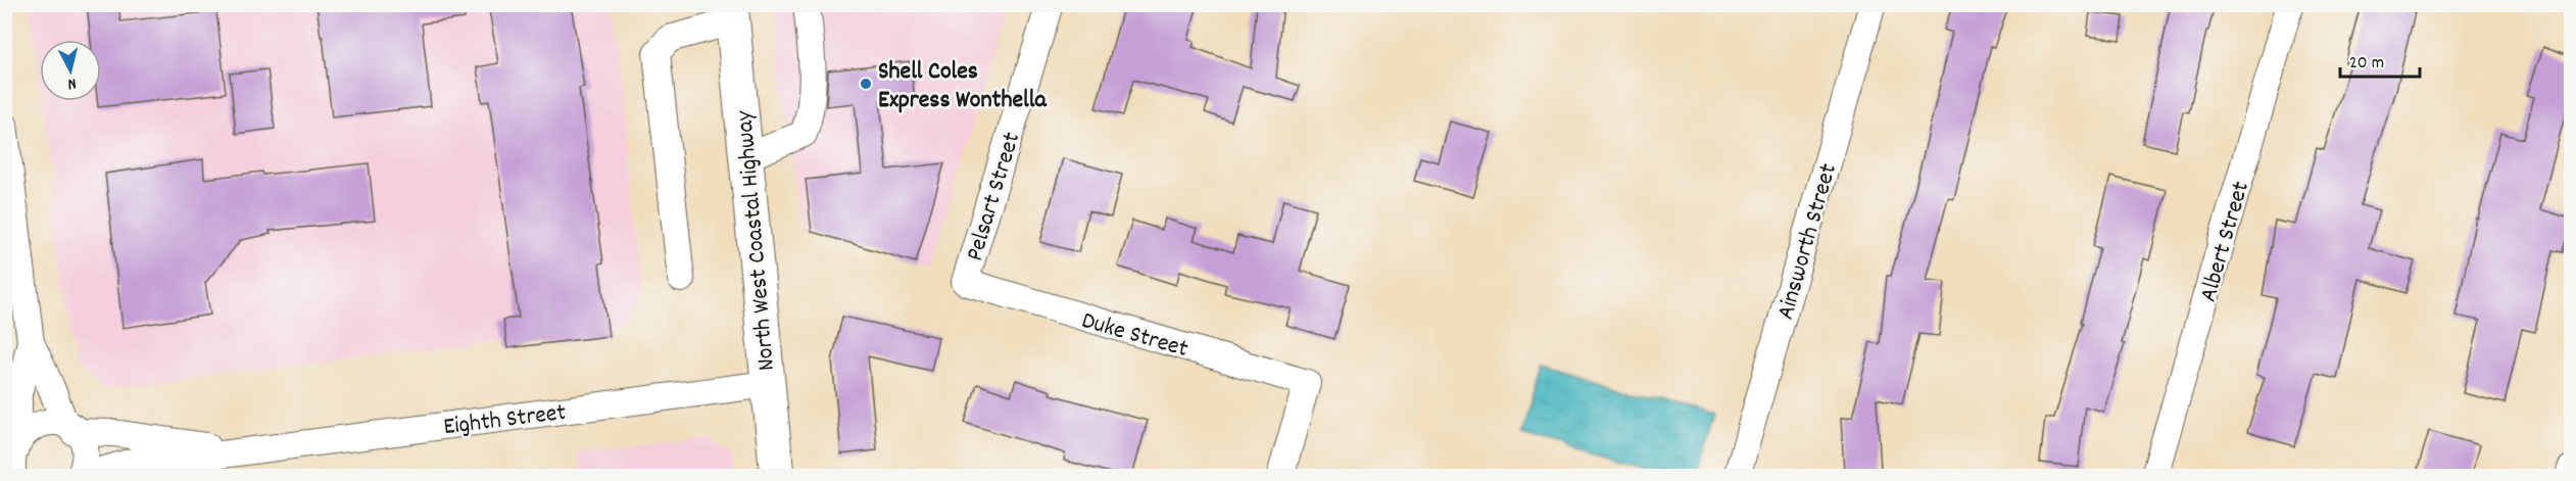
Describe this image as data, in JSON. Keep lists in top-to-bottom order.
{
  "streets": {
    "highway": ["North West Coastal Highway"],
    "street": [
      "Pelsart Street",
      "Ainsworth Street",
      "Albert Street",
      "Duke Street",
      "Eighth Street"
    ]
  },
  "crossings": [
    ["Pelsart Street", "Duke Street"],
    ["North West Coastal Highway", "Eighth Street"]
  ],
  "places": ["Shell Coles Express Wonthella"],
  "scale_bar": "20 m",
  "north": "bottom"
}
